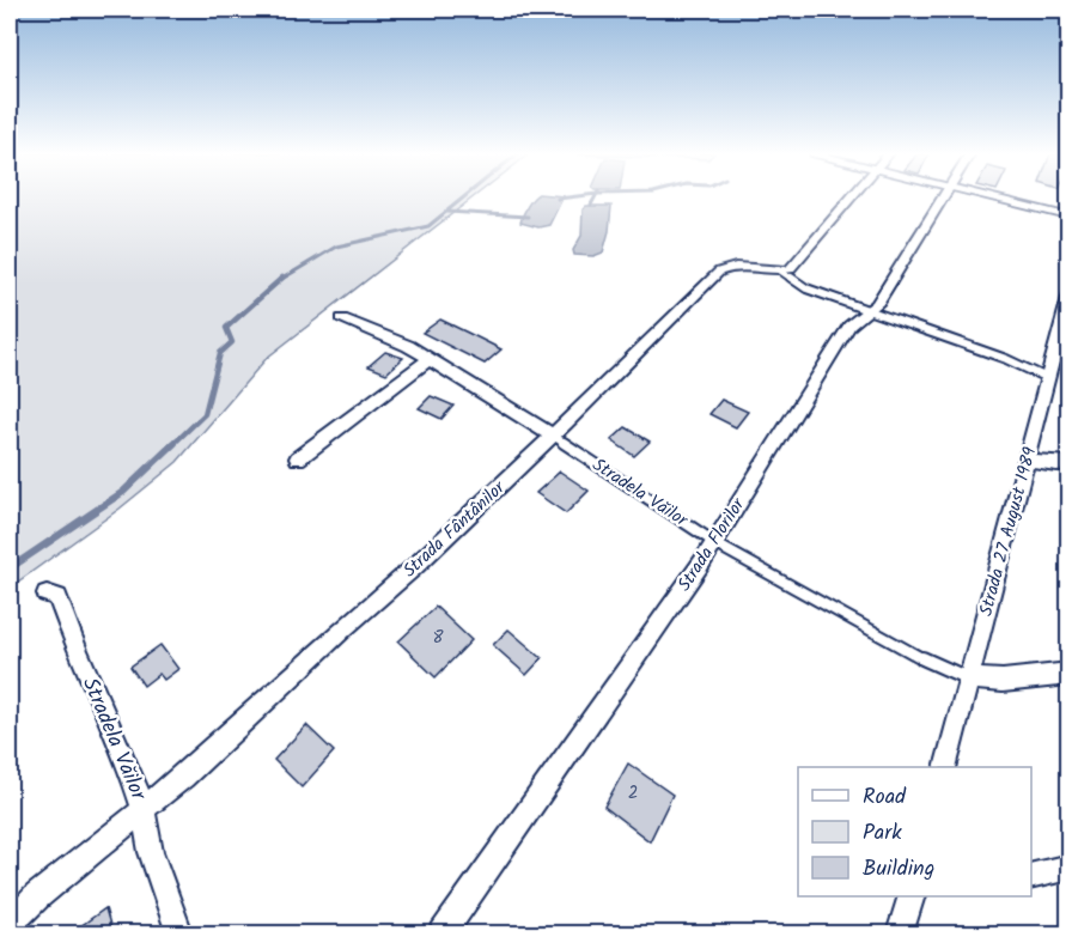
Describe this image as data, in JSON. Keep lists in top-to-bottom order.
{
  "streets": {
    "street": [
      "Stradela Văilor",
      "Strada Fântânilor",
      "Strada 27 August 1989",
      "Strada Florilor"
    ]
  },
  "crossings": [
    ["Stradela Văilor", "Strada Fântânilor"],
    ["Stradela Văilor", "Strada 27 August 1989"],
    ["Stradela Văilor", "Strada Florilor"]
  ],
  "house_numbers": ["8", "2"],
  "legend": ["Road", "Park", "Building"]
}
